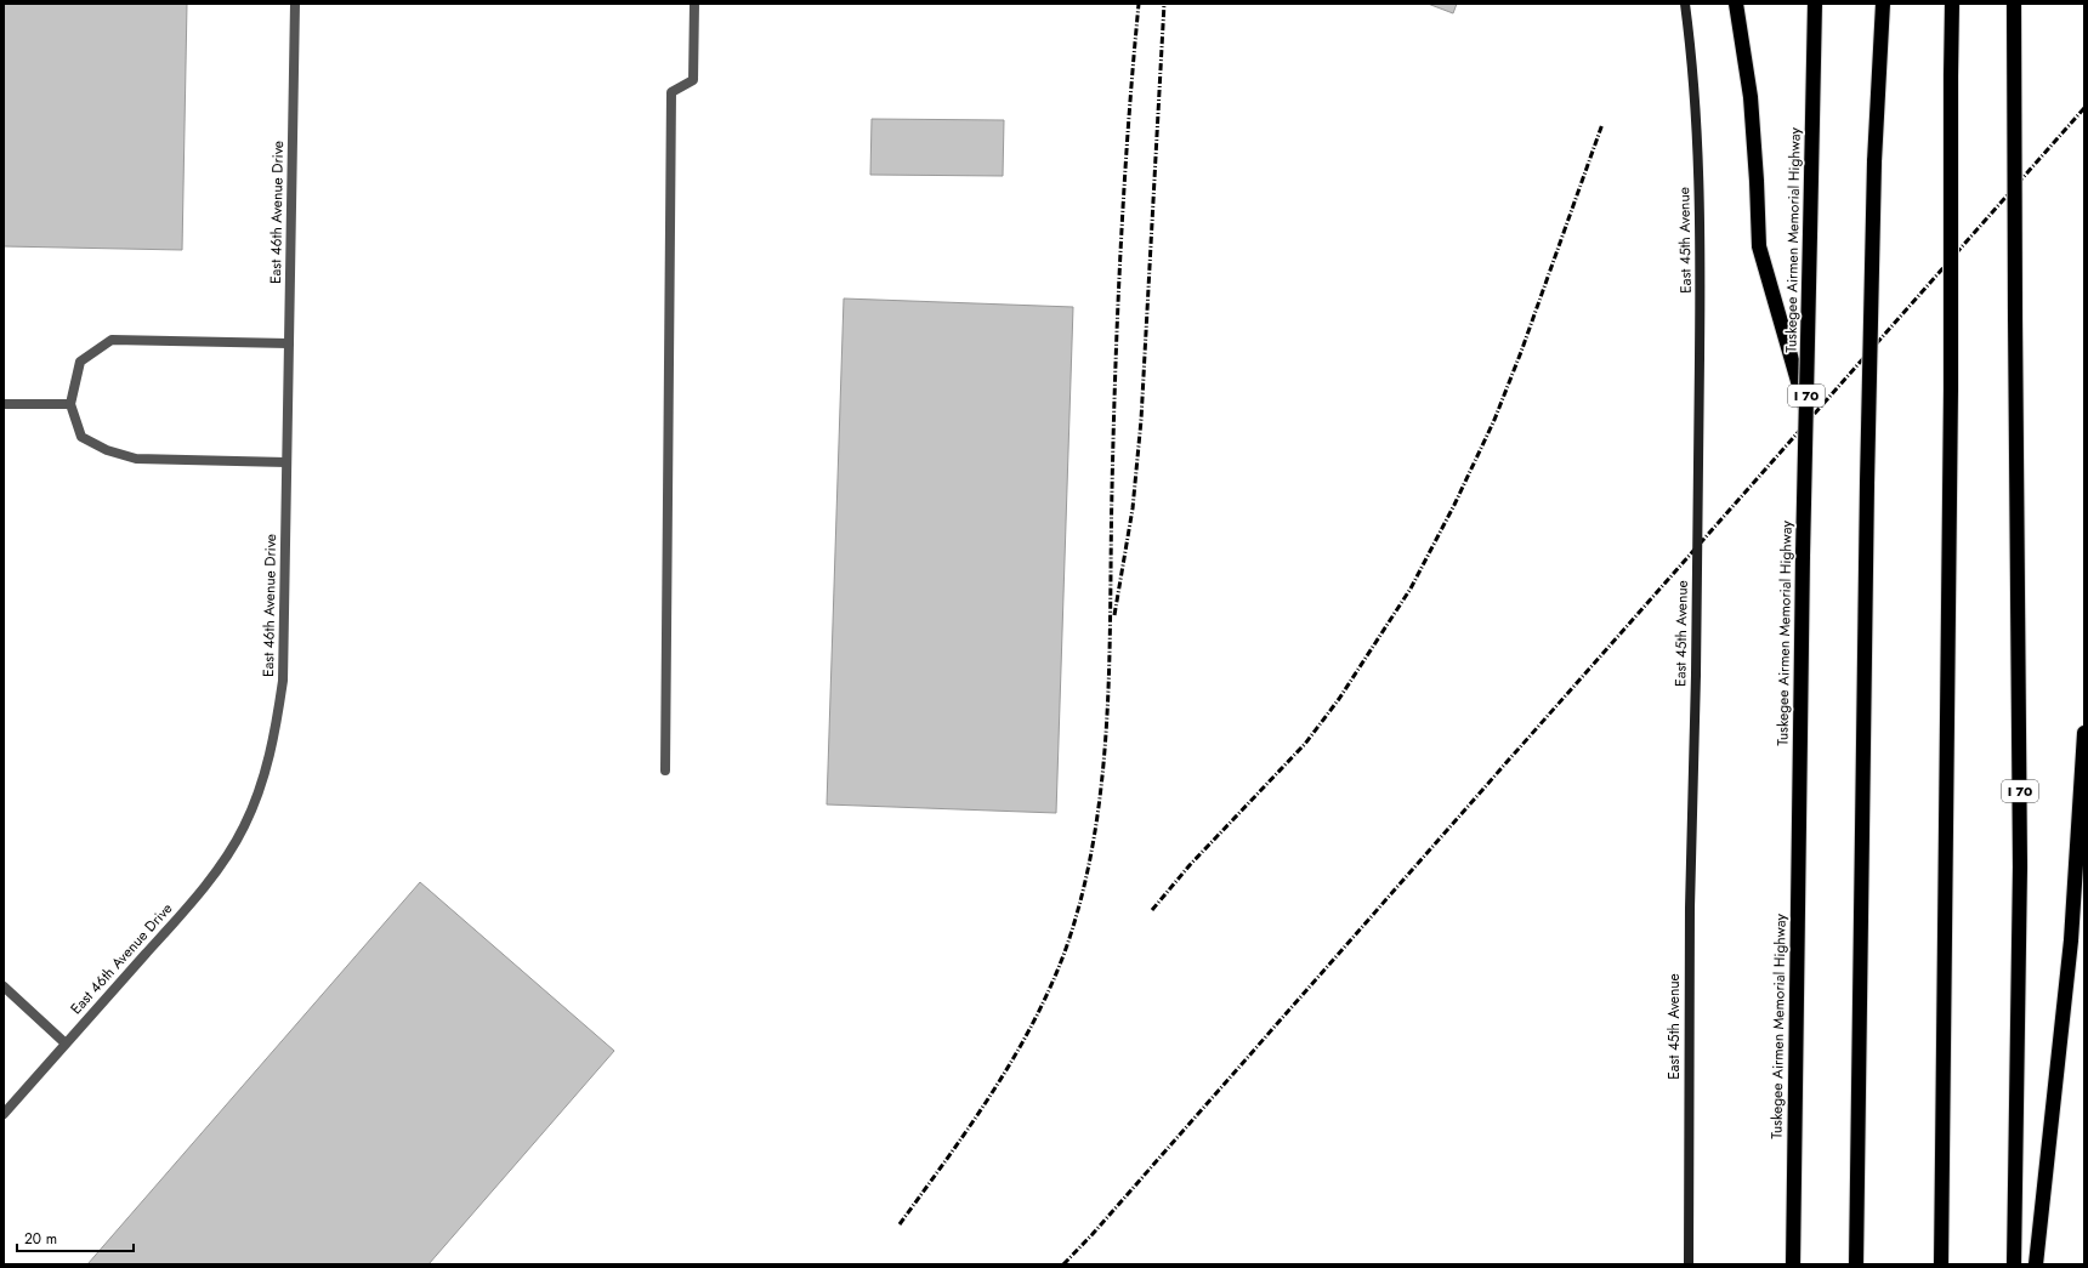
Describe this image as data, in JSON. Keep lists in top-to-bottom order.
{
  "streets": {
    "highway": ["Tuskegee Airmen Memorial Highway", "I 70"],
    "main road": ["East 45th Avenue"],
    "street": ["East 46th Avenue Drive"]
  },
  "scale_bar": "20 m"
}
